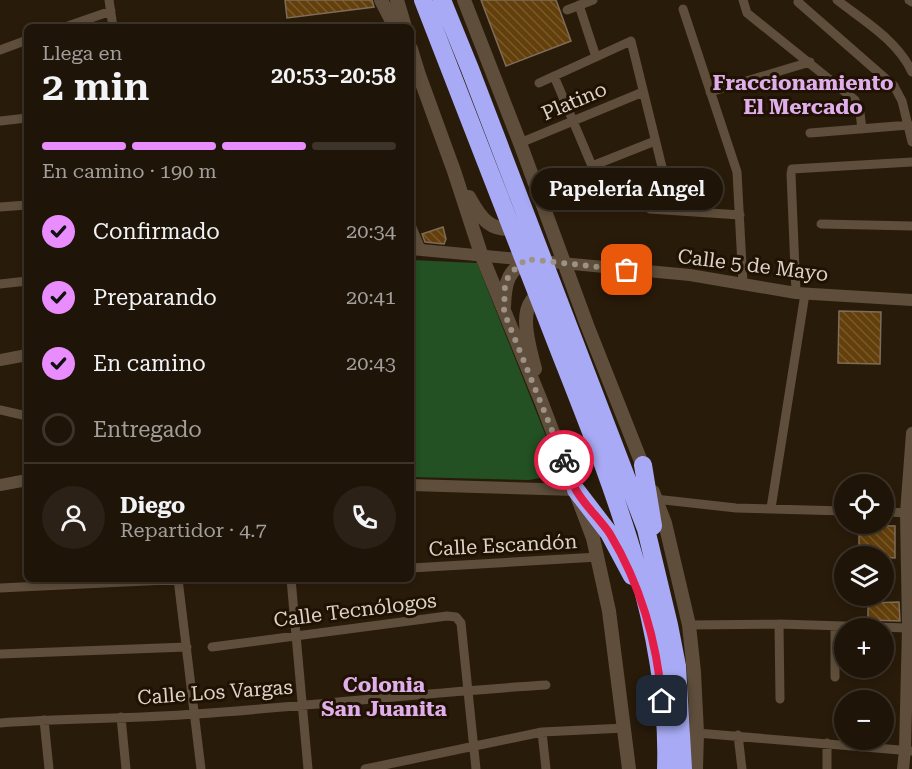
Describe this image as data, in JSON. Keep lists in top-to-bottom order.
{
  "streets": {
    "street": [
      "Platino",
      "Calle 5 de Mayo",
      "Calle Escandón",
      "Calle Tecnólogos",
      "Calle Los Vargas"
    ]
  },
  "crossings": [
    ["Calle Tecnólogos", "Calle Los Vargas"]
  ],
  "districts": ["Fraccionamiento El Mercado", "Colonia San Juanita"],
  "places": ["Papelería Angel"],
  "page": {
    "heading": ["2 min", "Llega en", "20:53–20:58"],
    "panel": ["Diego", "Repartidor · 4.7"],
    "bar": "En camino · 190 m",
    "bubble": "Papelería Angel",
    "list": [
      ["Confirmado", "20:34"],
      ["Preparando", "20:41"],
      ["En camino", "20:43"],
      "Entregado"
    ],
    "map_buttons": ["+", "−"]
  }
}
